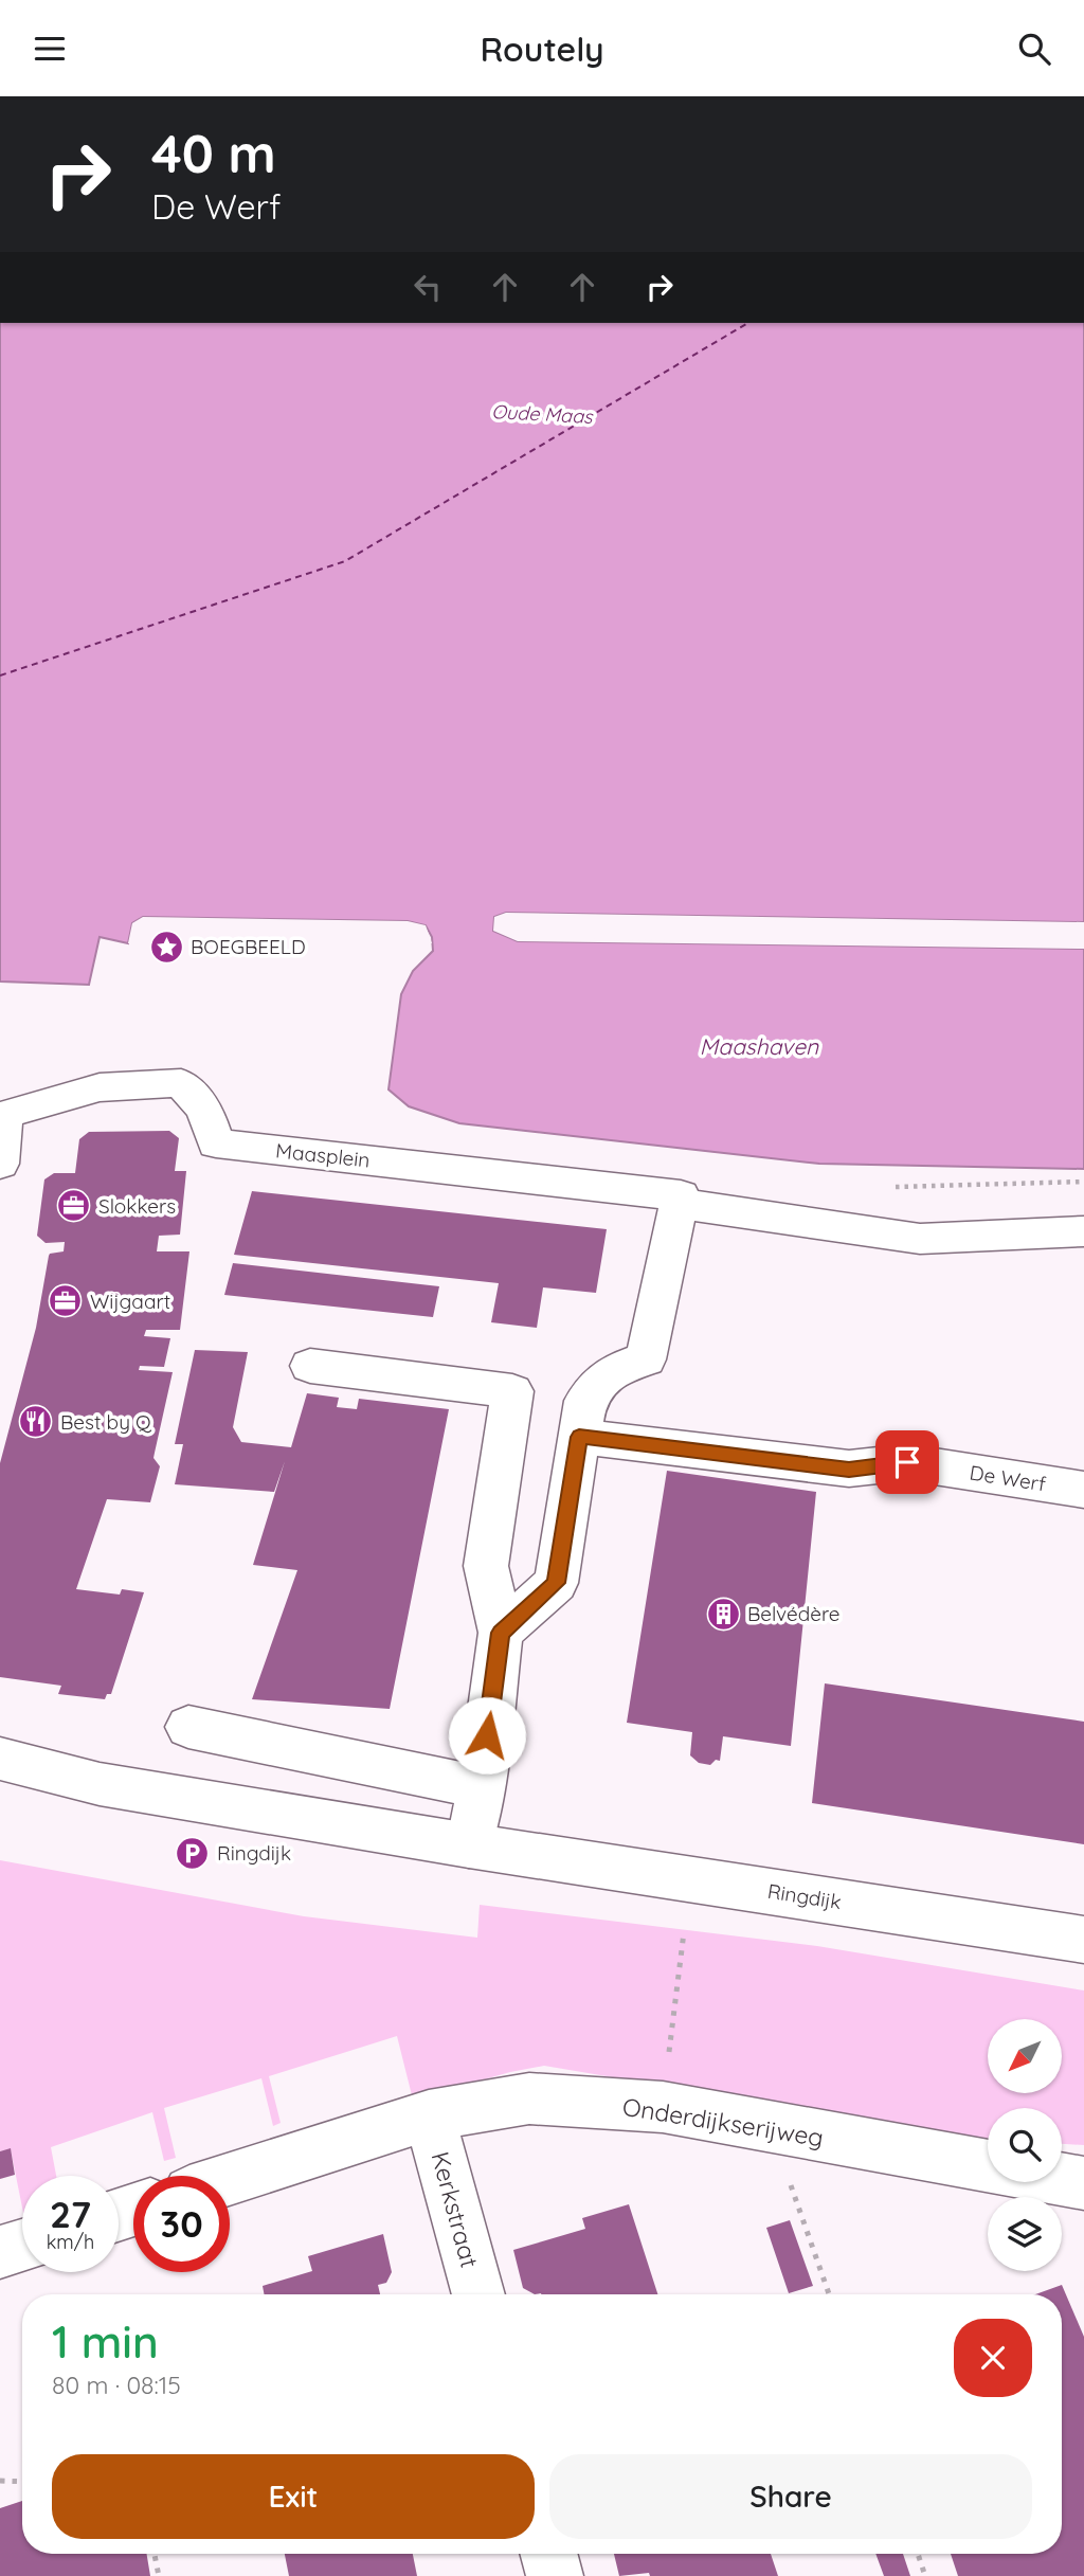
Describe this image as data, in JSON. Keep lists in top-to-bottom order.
{
  "streets": {
    "street": [
      "Maasplein",
      "De Werf",
      "Ringdijk",
      "Onderdijkserijweg",
      "Kerkstraat"
    ]
  },
  "crossings": [
    ["Onderdijkserijweg", "Kerkstraat"]
  ],
  "water": ["Oude Maas", "Maashaven"],
  "places": {
    "place": ["BOEGBEELD"],
    "office": ["Slokkers", "Wijgaart"],
    "restaurant": ["Best by Q"],
    "building": ["Belvédère"],
    "parking": ["Ringdijk"]
  },
  "north": "bottom left",
  "page": {
    "header": "Routely",
    "turn": ["40 m", "De Werf"],
    "speed": "27 km/h",
    "limit": "30",
    "heading": ["1 min", "80 m · 08:15"],
    "buttons": ["Exit", "Share"]
  }
}
